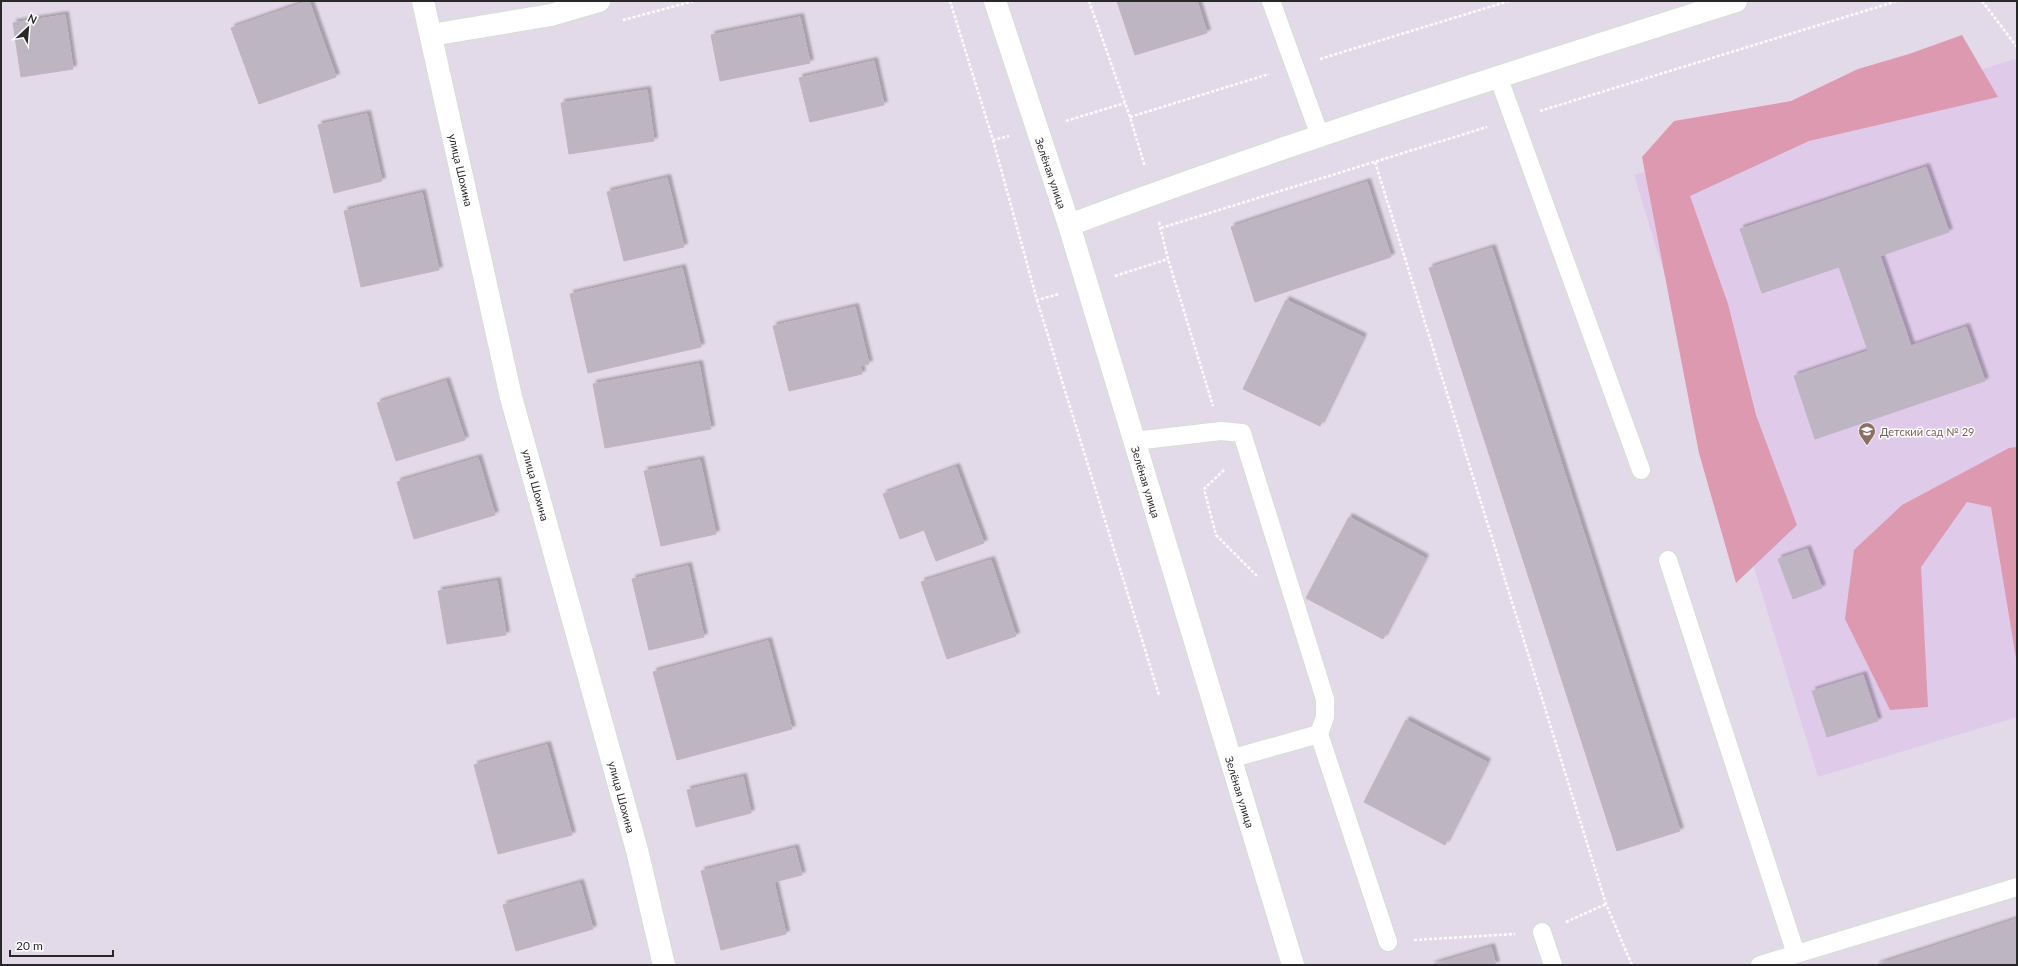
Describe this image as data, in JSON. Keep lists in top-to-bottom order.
{
  "streets": {
    "street": ["улица Шохина", "Зелёная улица"]
  },
  "places": {
    "school or university": ["Детский сад № 29"]
  },
  "scale_bar": "20 m",
  "north": "top right"
}
